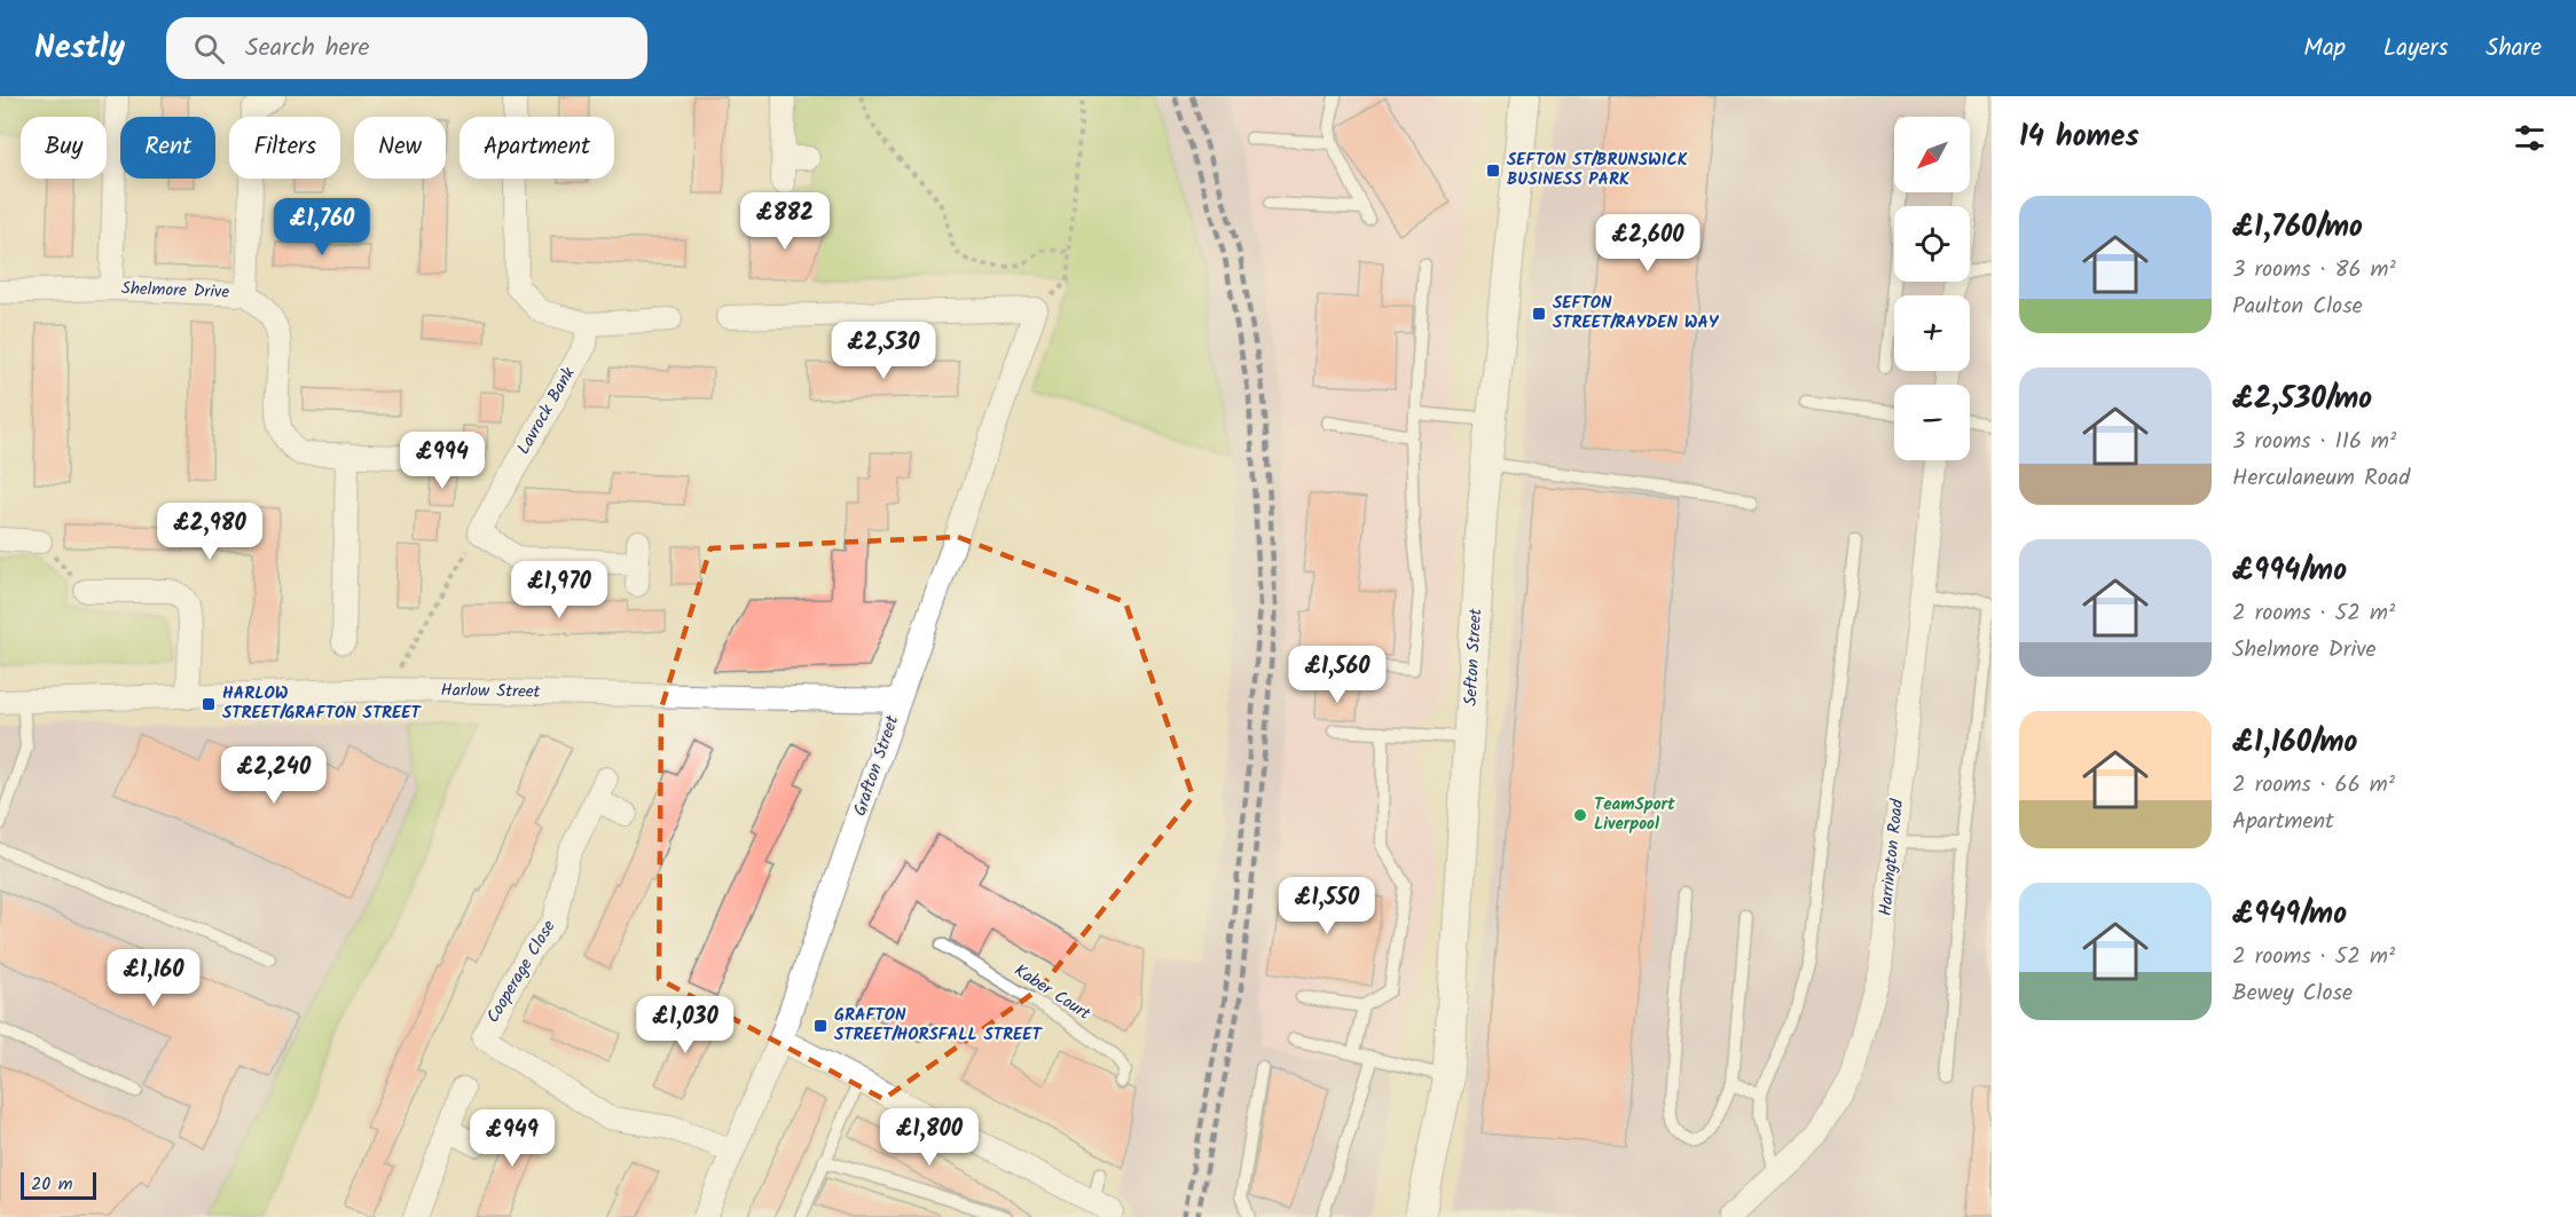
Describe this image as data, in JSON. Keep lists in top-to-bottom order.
{
  "streets": {
    "street": [
      "Shelmore Drive",
      "Lavrock Bank",
      "Sefton Street",
      "Harlow Street",
      "Grafton Street",
      "Harrington Road",
      "Cooperage Close"
    ],
    "lane": ["Kaber Court"]
  },
  "crossings": [
    ["Harlow Street", "Grafton Street"],
    ["Grafton Street", "Cooperage Close"]
  ],
  "places": {
    "transit": [
      "SEFTON ST/BRUNSWICK BUSINESS PARK",
      "SEFTON STREET/RAYDEN WAY",
      "HARLOW STREET/GRAFTON STREET",
      "GRAFTON STREET/HORSFALL STREET"
    ],
    "other": ["TeamSport Liverpool"]
  },
  "scale_bar": "20 m",
  "north": "bottom left",
  "page": {
    "header": "Nestly",
    "search": "Search here",
    "nav": ["Map", "Layers", "Share"],
    "heading": "14 homes",
    "map_buttons": ["+", "−"],
    "chip": [
      "Buy",
      "Rent",
      "Filters",
      "New",
      "Apartment"
    ],
    "list": [
      {
        "name": "£1,760/mo",
        "note": "3 rooms · 86 m² · Paulton Close"
      },
      {
        "name": "£2,530/mo",
        "note": "3 rooms · 116 m² · Herculaneum Road"
      },
      {
        "name": "£994/mo",
        "note": "2 rooms · 52 m² · Shelmore Drive"
      },
      {
        "name": "£1,160/mo",
        "note": "2 rooms · 66 m² · Apartment"
      },
      {
        "name": "£949/mo",
        "note": "2 rooms · 52 m² · Bewey Close"
      }
    ],
    "price": [
      "£882",
      "£1,760",
      "£2,600",
      "£2,530",
      "£994",
      "£2,980",
      "£1,970",
      "£1,560",
      "£2,240",
      "£1,550",
      "£1,160",
      "£1,030",
      "£1,800",
      "£949"
    ],
    "scale": "20 m"
  }
}
